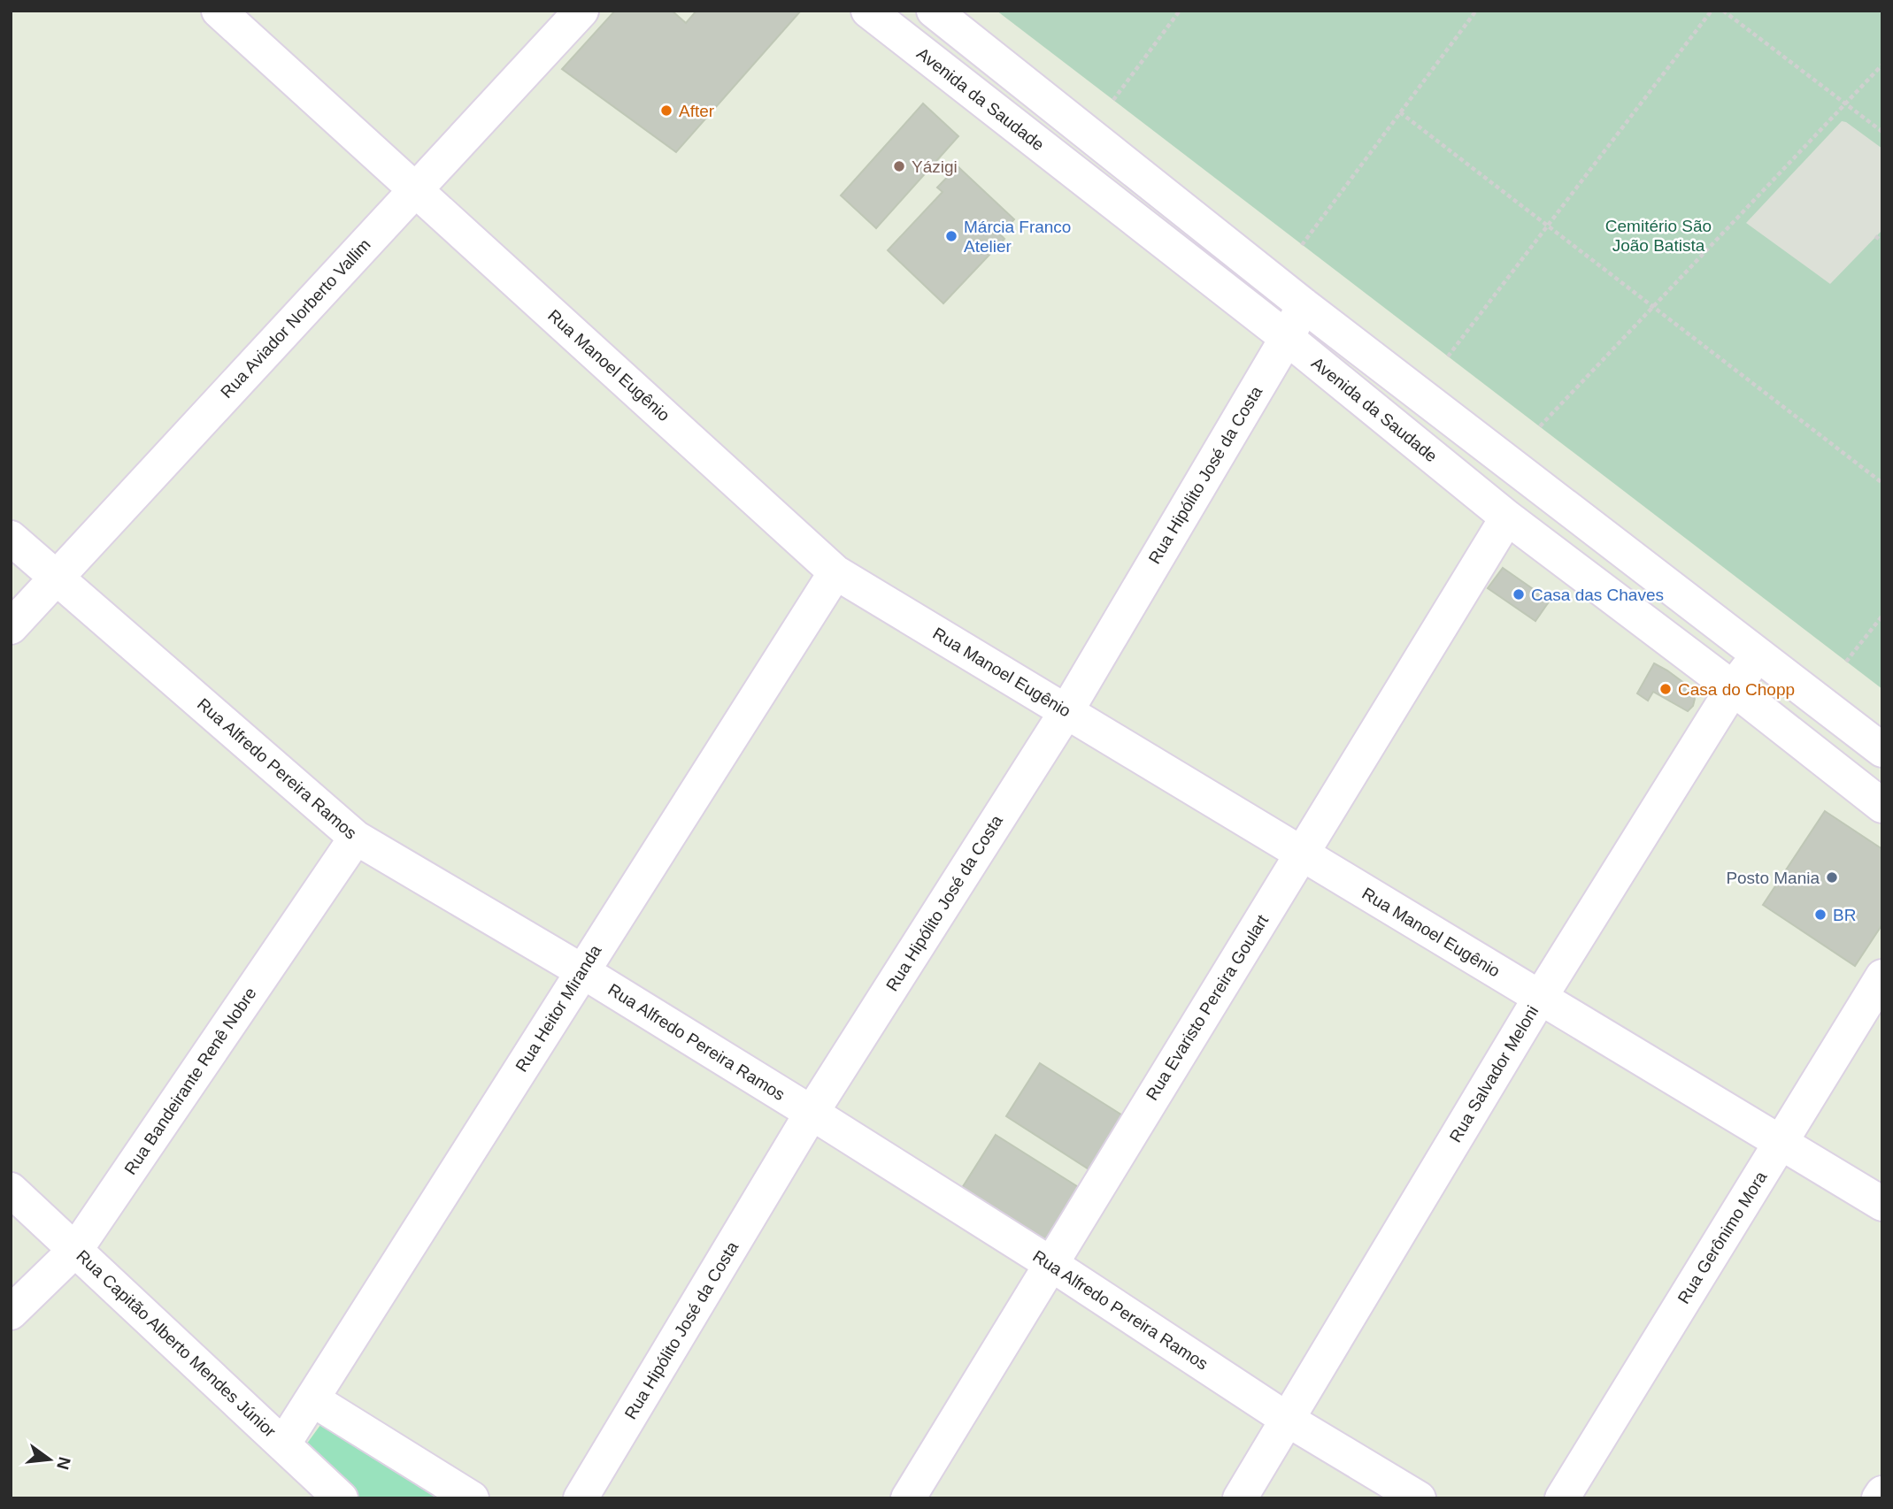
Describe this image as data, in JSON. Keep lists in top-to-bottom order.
{
  "streets": {
    "street": [
      "Avenida da Saudade",
      "Rua Aviador Norberto Vallim",
      "Rua Manoel Eugênio",
      "Rua Hipólito José da Costa",
      "Rua Alfredo Pereira Ramos",
      "Rua Evaristo Pereira Goulart",
      "Rua Heitor Miranda",
      "Rua Salvador Meloni",
      "Rua Bandeirante Renê Nobre",
      "Rua Gerônimo Mora",
      "Rua Capitão Alberto Mendes Júnior"
    ]
  },
  "crossings": [
    ["Avenida da Saudade", "Rua Hipólito José da Costa"],
    ["Avenida da Saudade", "Rua Evaristo Pereira Goulart"],
    ["Avenida da Saudade", "Rua Salvador Meloni"],
    ["Rua Aviador Norberto Vallim", "Rua Manoel Eugênio"],
    ["Rua Aviador Norberto Vallim", "Rua Alfredo Pereira Ramos"],
    ["Rua Manoel Eugênio", "Rua Hipólito José da Costa"],
    ["Rua Manoel Eugênio", "Rua Evaristo Pereira Goulart"],
    ["Rua Manoel Eugênio", "Rua Heitor Miranda"],
    ["Rua Manoel Eugênio", "Rua Salvador Meloni"],
    ["Rua Manoel Eugênio", "Rua Gerônimo Mora"],
    ["Rua Hipólito José da Costa", "Rua Alfredo Pereira Ramos"],
    ["Rua Alfredo Pereira Ramos", "Rua Evaristo Pereira Goulart"],
    ["Rua Alfredo Pereira Ramos", "Rua Heitor Miranda"],
    ["Rua Alfredo Pereira Ramos", "Rua Salvador Meloni"],
    ["Rua Alfredo Pereira Ramos", "Rua Bandeirante Renê Nobre"],
    ["Rua Heitor Miranda", "Rua Capitão Alberto Mendes Júnior"],
    ["Rua Bandeirante Renê Nobre", "Rua Capitão Alberto Mendes Júnior"]
  ],
  "parks": ["Cemitério São João Batista"],
  "places": [
    "After",
    "Yázigi",
    "Márcia Franco Atelier",
    "Casa das Chaves",
    "Casa do Chopp",
    "Posto Mania",
    "BR"
  ],
  "north": "right"
}
